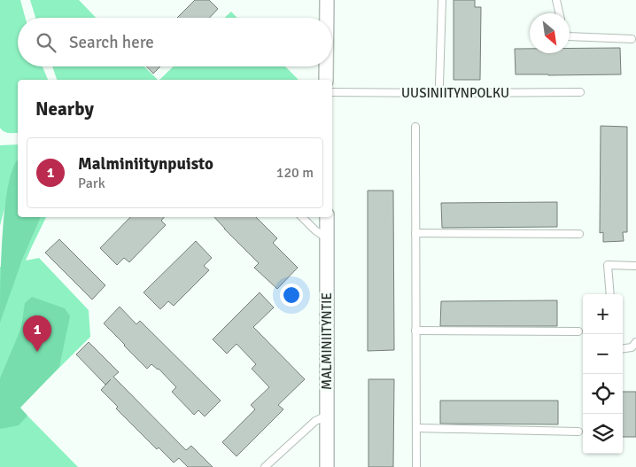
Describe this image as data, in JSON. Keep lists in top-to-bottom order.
{
  "streets": {
    "street": ["MALMINIITYNTIE"],
    "lane": ["UUSINIITYNPOLKU"]
  },
  "north": "bottom right",
  "page": {
    "search": "Search here",
    "heading": "Nearby",
    "list": [
      {
        "mark": "1",
        "name": "Malminiitynpuisto",
        "note": "Park",
        "value": "120 m"
      }
    ],
    "map_buttons": ["+", "−"],
    "pins": "1"
  }
}
